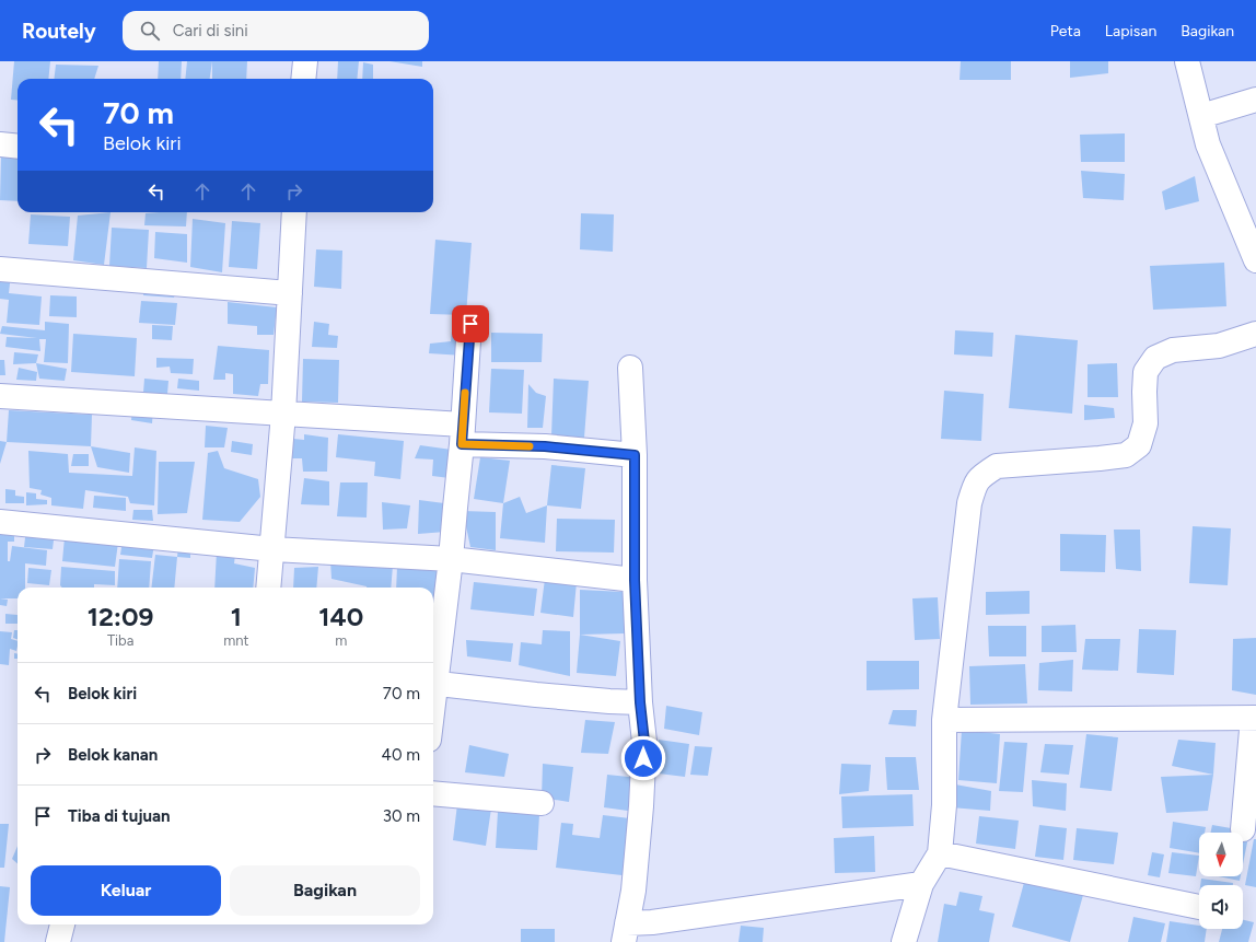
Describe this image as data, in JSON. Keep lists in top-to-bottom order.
{
  "north": "bottom",
  "page": {
    "header": "Routely",
    "search": "Cari di sini",
    "nav": ["Peta", "Lapisan", "Bagikan"],
    "turn": ["70 m", "Belok kiri"],
    "eta": [
      "12:09",
      "Tiba",
      "1",
      "mnt",
      "140",
      "m"
    ],
    "list": [
      {
        "name": "Belok kiri",
        "value": "70 m"
      },
      {
        "name": "Belok kanan",
        "value": "40 m"
      },
      {
        "name": "Tiba di tujuan",
        "value": "30 m"
      }
    ],
    "buttons": ["Keluar", "Bagikan"]
  }
}
